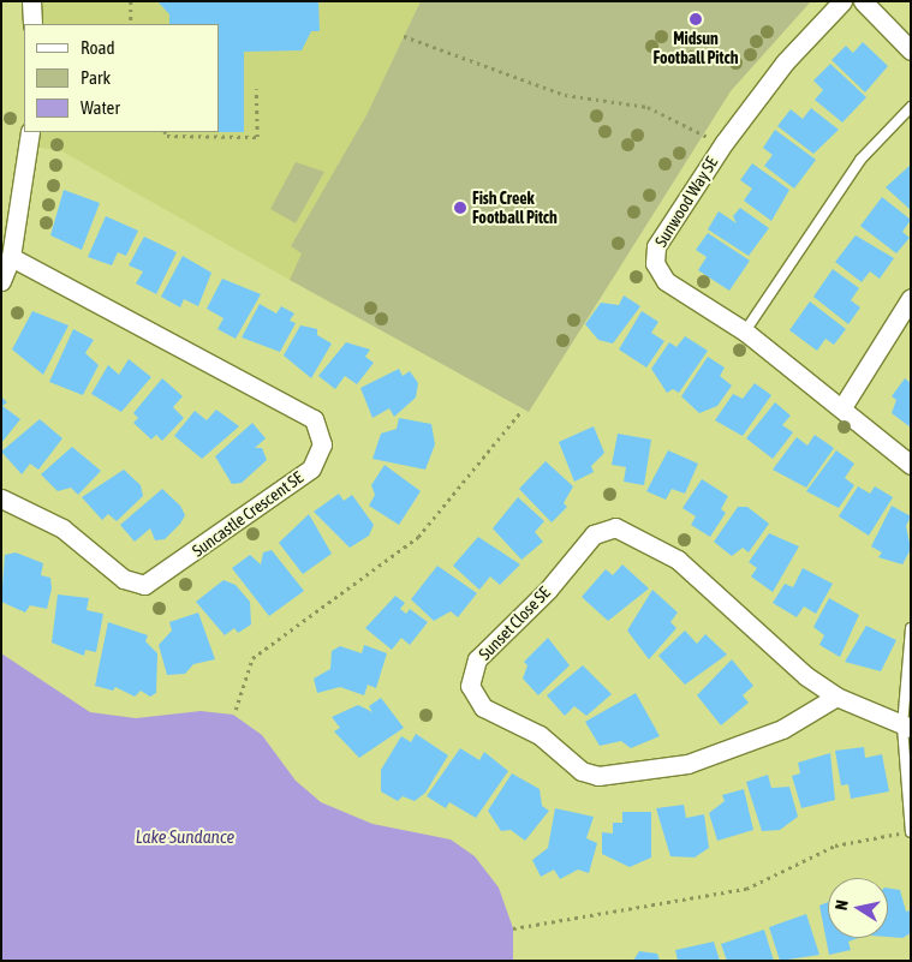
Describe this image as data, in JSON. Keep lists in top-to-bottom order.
{
  "streets": {
    "street": ["Sunwood Way SE", "Suncastle Crescent SE", "Sunset Close SE"]
  },
  "water": ["Lake Sundance"],
  "places": ["Midsun Football Pitch", "Fish Creek Football Pitch"],
  "legend": ["Road", "Park", "Water"],
  "north": "left"
}
